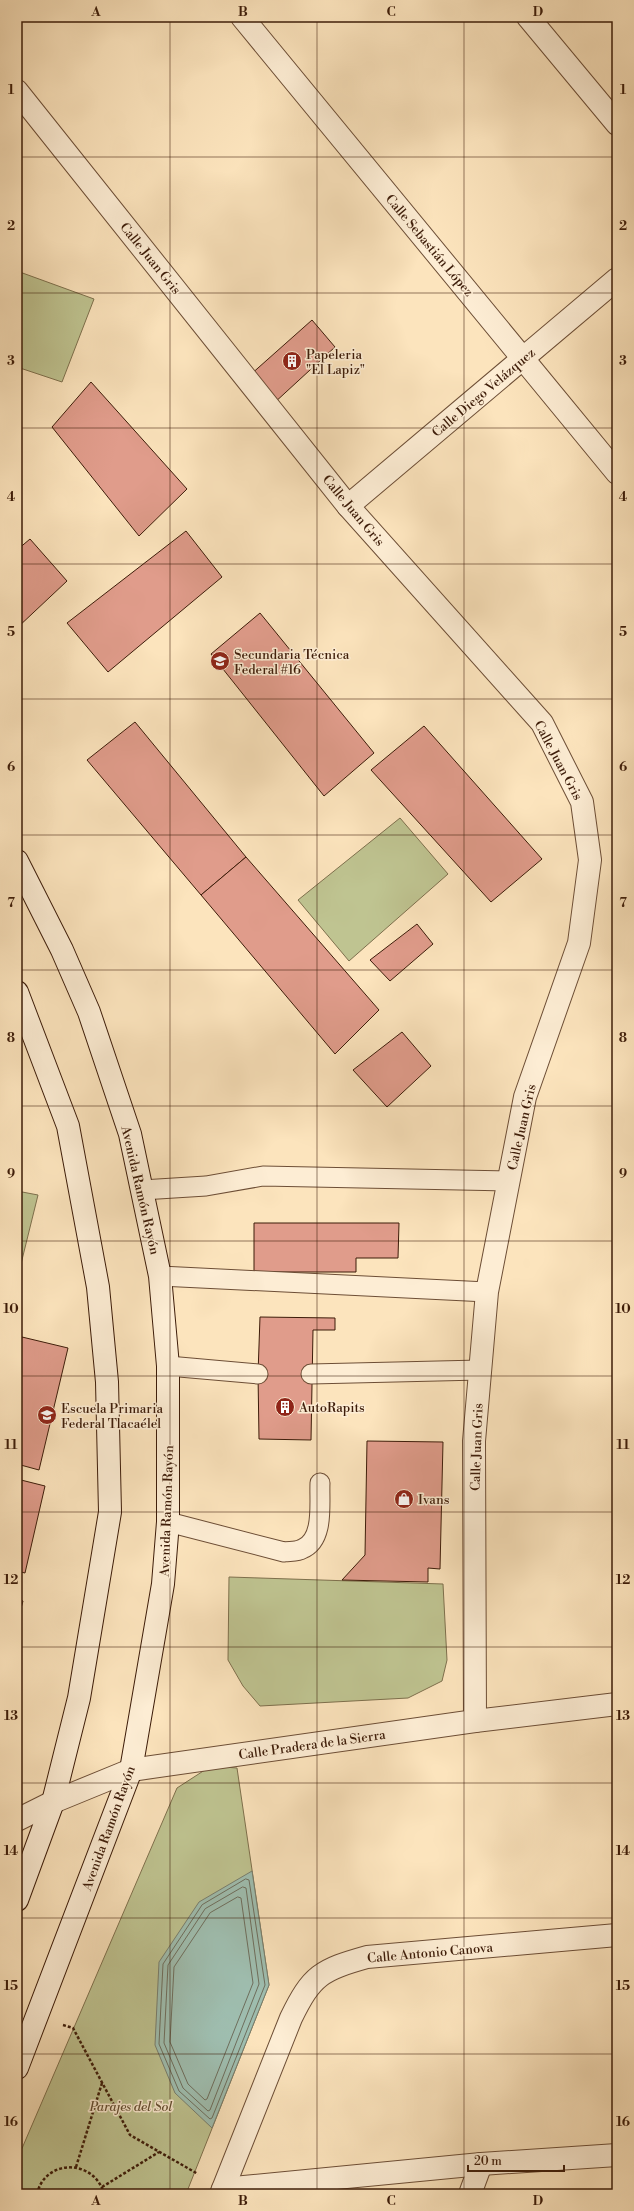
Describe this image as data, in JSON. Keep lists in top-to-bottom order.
{
  "streets": {
    "street": [
      "Calle Sebastián López",
      "Calle Juan Gris",
      "Calle Diego Velázquez",
      "Avenida Ramón Rayón",
      "Calle Pradera de la Sierra",
      "Calle Antonio Canova"
    ]
  },
  "crossings": [
    ["Calle Sebastián López", "Calle Diego Velázquez"],
    ["Calle Juan Gris", "Calle Diego Velázquez"],
    ["Calle Juan Gris", "Calle Pradera de la Sierra"],
    ["Avenida Ramón Rayón", "Calle Pradera de la Sierra"]
  ],
  "parks": ["Parajes del Sol"],
  "places": {
    "building": ["Papeleria \"El Lapiz\"", "AutoRapits"],
    "school or university": ["Secundaria Técnica Federal #16", "Escuela Primaria Federal Tlacaélel"],
    "shop": ["Ivans"]
  },
  "scale_bar": "20 m",
  "grid": {
    "columns": [
      "A",
      "B",
      "C",
      "D"
    ],
    "rows": [
      "1",
      "2",
      "3",
      "4",
      "5",
      "6",
      "7",
      "8",
      "9",
      "10",
      "11",
      "12",
      "13",
      "14",
      "15",
      "16"
    ]
  }
}
